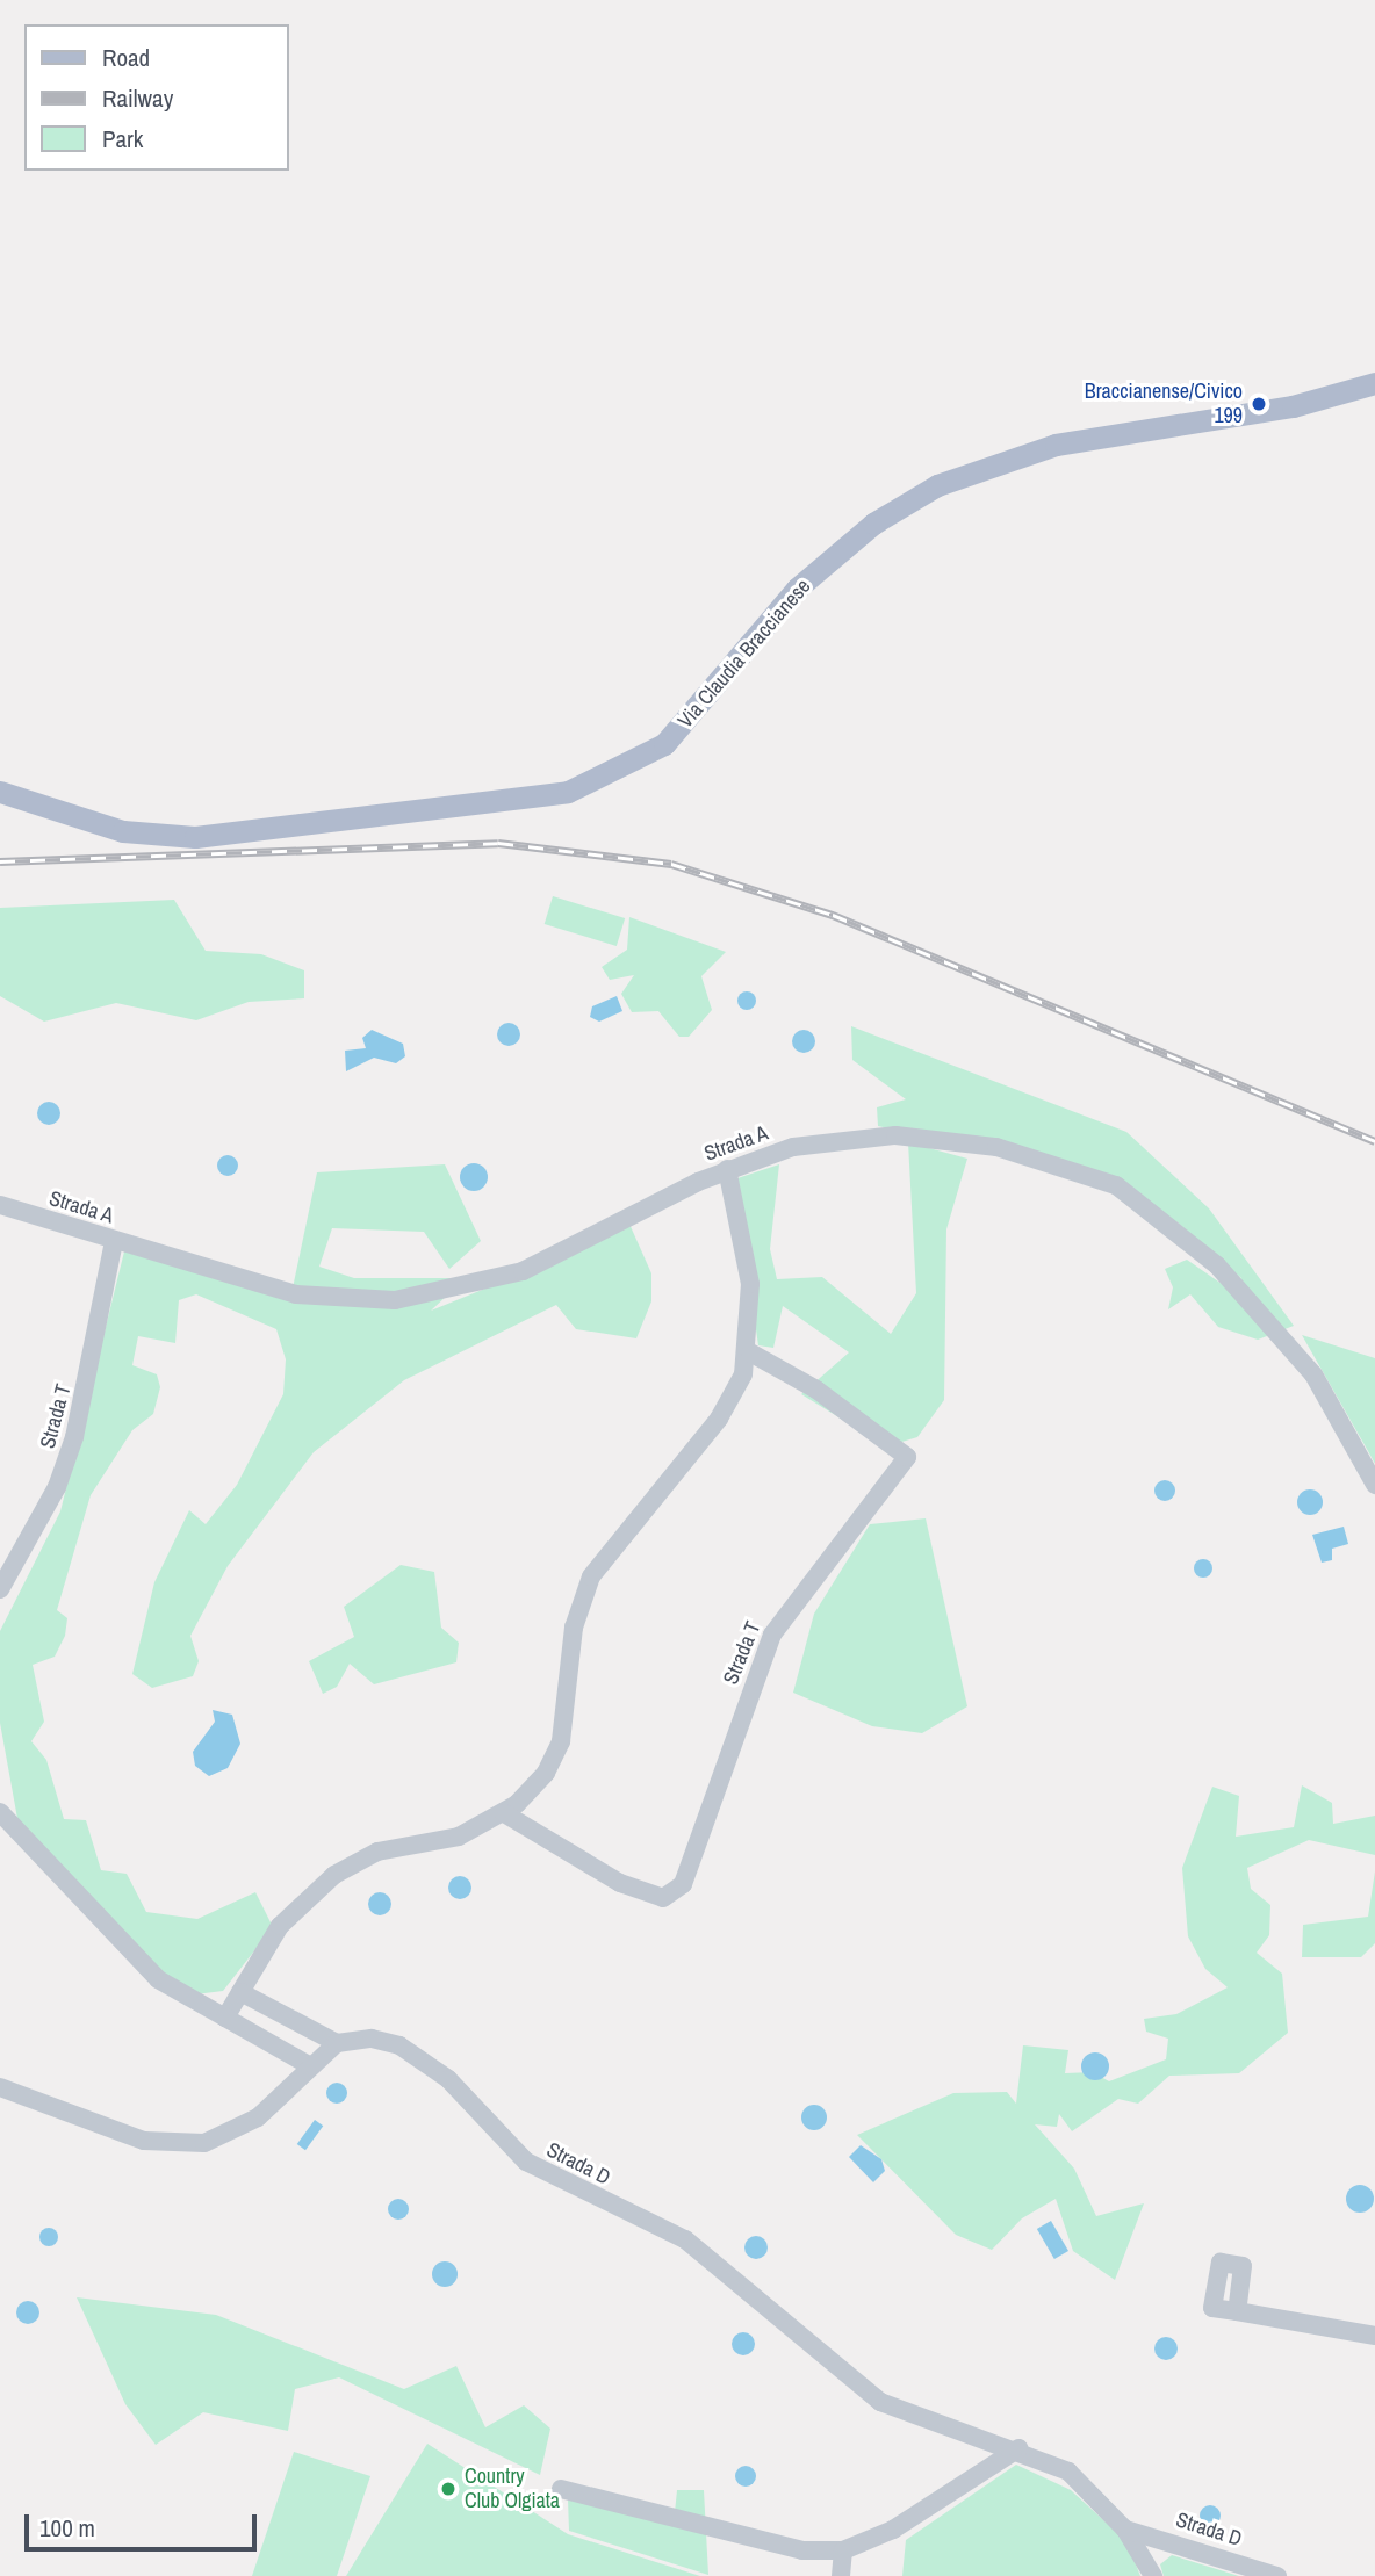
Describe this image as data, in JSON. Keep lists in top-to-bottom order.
{
  "streets": {
    "main road": ["Via Claudia Braccianese"],
    "street": ["Strada A", "Strada T", "Strada D"]
  },
  "crossings": [
    ["Strada A", "Strada T"]
  ],
  "places": ["Braccianense/Civico 199", "Country Club Olgiata"],
  "legend": ["Road", "Railway", "Park"],
  "scale_bar": "100 m"
}
